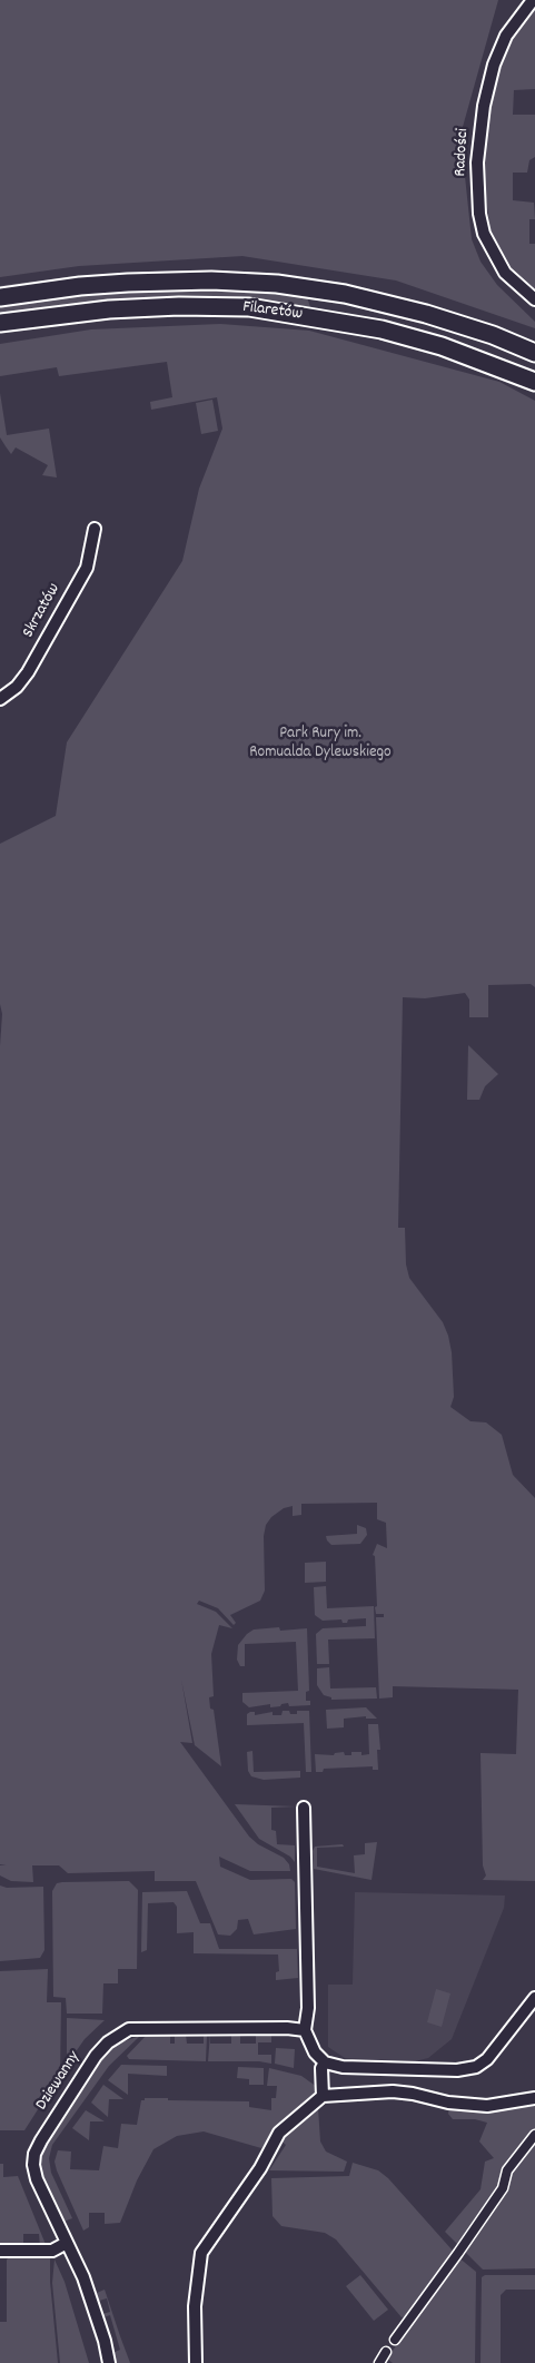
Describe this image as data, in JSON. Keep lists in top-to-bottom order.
{
  "streets": {
    "main road": ["Filaretów"],
    "street": ["Radości", "Skrzatów", "Dziewanny"]
  },
  "parks": ["Park Rury im. Romualda Dylewskiego"]
}
